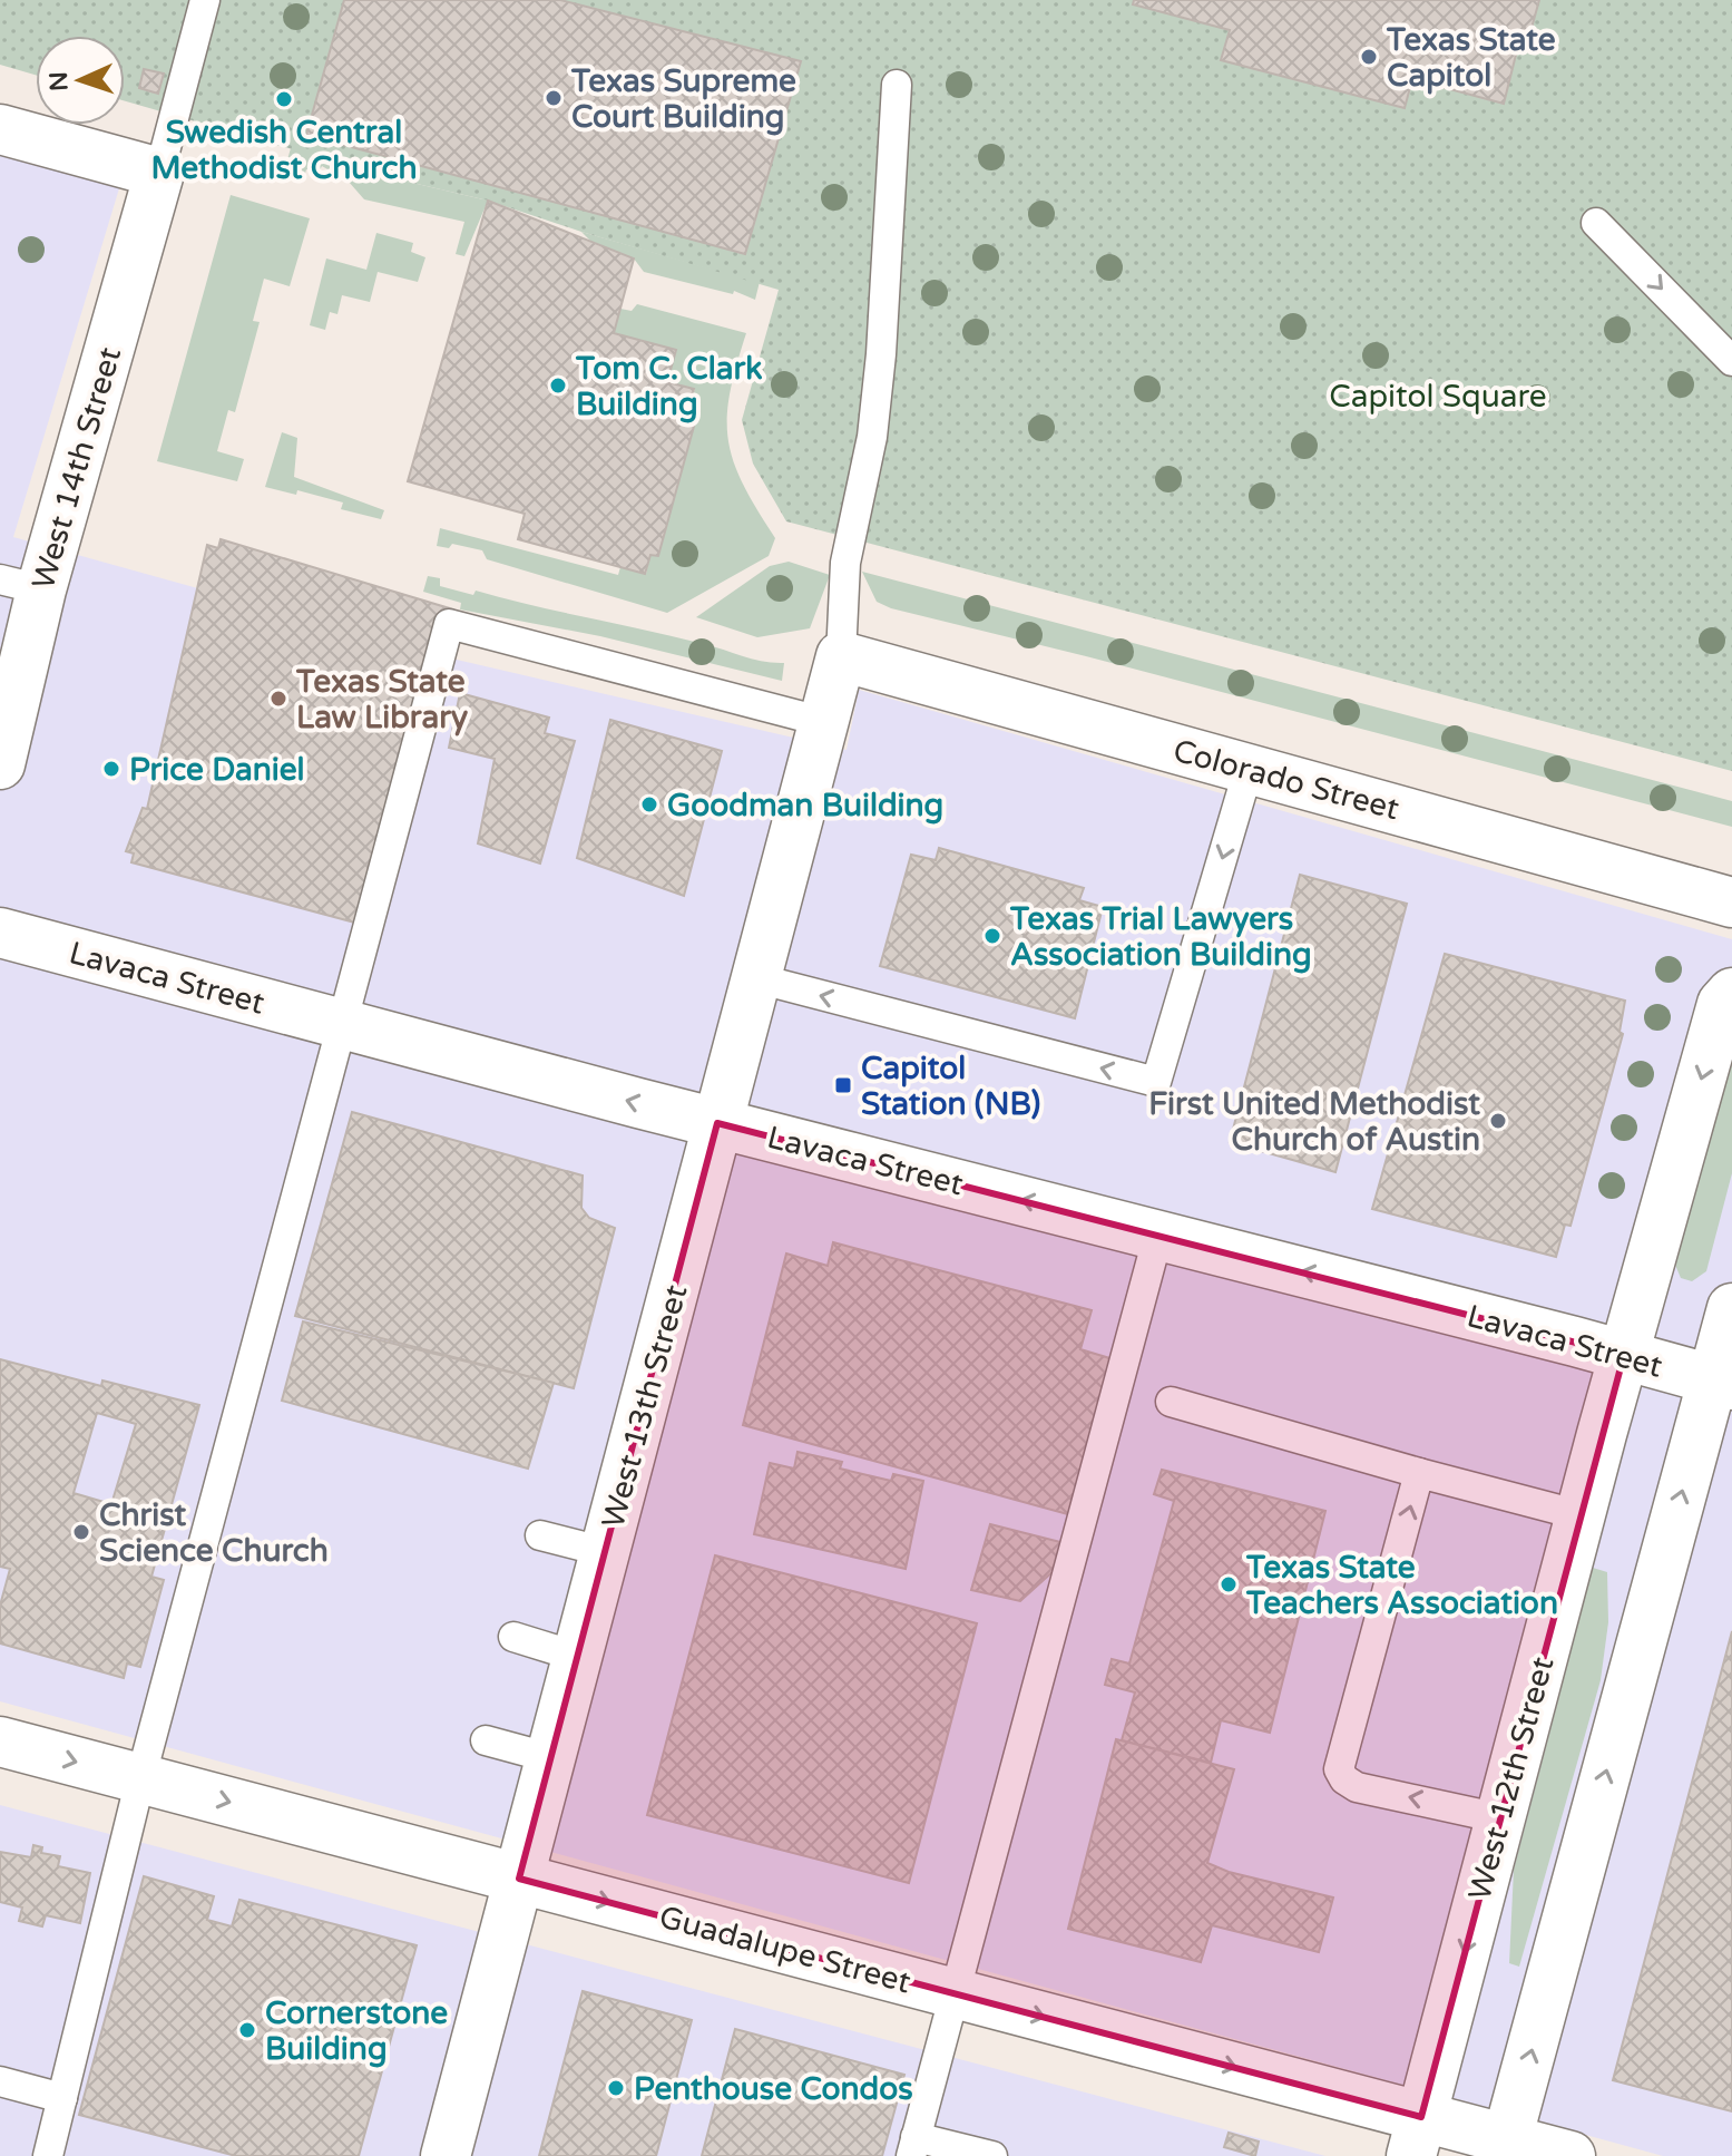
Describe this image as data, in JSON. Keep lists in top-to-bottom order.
{
  "streets": {
    "main road": [
      "West 14th Street",
      "Colorado Street",
      "Lavaca Street",
      "West 13th Street",
      "West 12th Street",
      "Guadalupe Street"
    ]
  },
  "crossings": [
    ["Colorado Street", "West 13th Street"],
    ["Lavaca Street", "West 13th Street"],
    ["Lavaca Street", "West 12th Street"],
    ["West 13th Street", "Guadalupe Street"],
    ["West 12th Street", "Guadalupe Street"]
  ],
  "one_way": ["Lavaca Street", "Guadalupe Street"],
  "parks": ["Capitol Square"],
  "places": {
    "other": [
      "Texas State Capitol",
      "Texas Supreme Court Building",
      "Swedish Central Methodist Church",
      "Tom C. Clark Building",
      "Texas State Law Library",
      "Price Daniel",
      "Goodman Building",
      "Texas Trial Lawyers Association Building",
      "First United Methodist Church of Austin",
      "Christ Science Church",
      "Texas State Teachers Association",
      "Cornerstone Building",
      "Penthouse Condos"
    ],
    "transit": ["Capitol Station (NB)"]
  },
  "north": "left"
}
